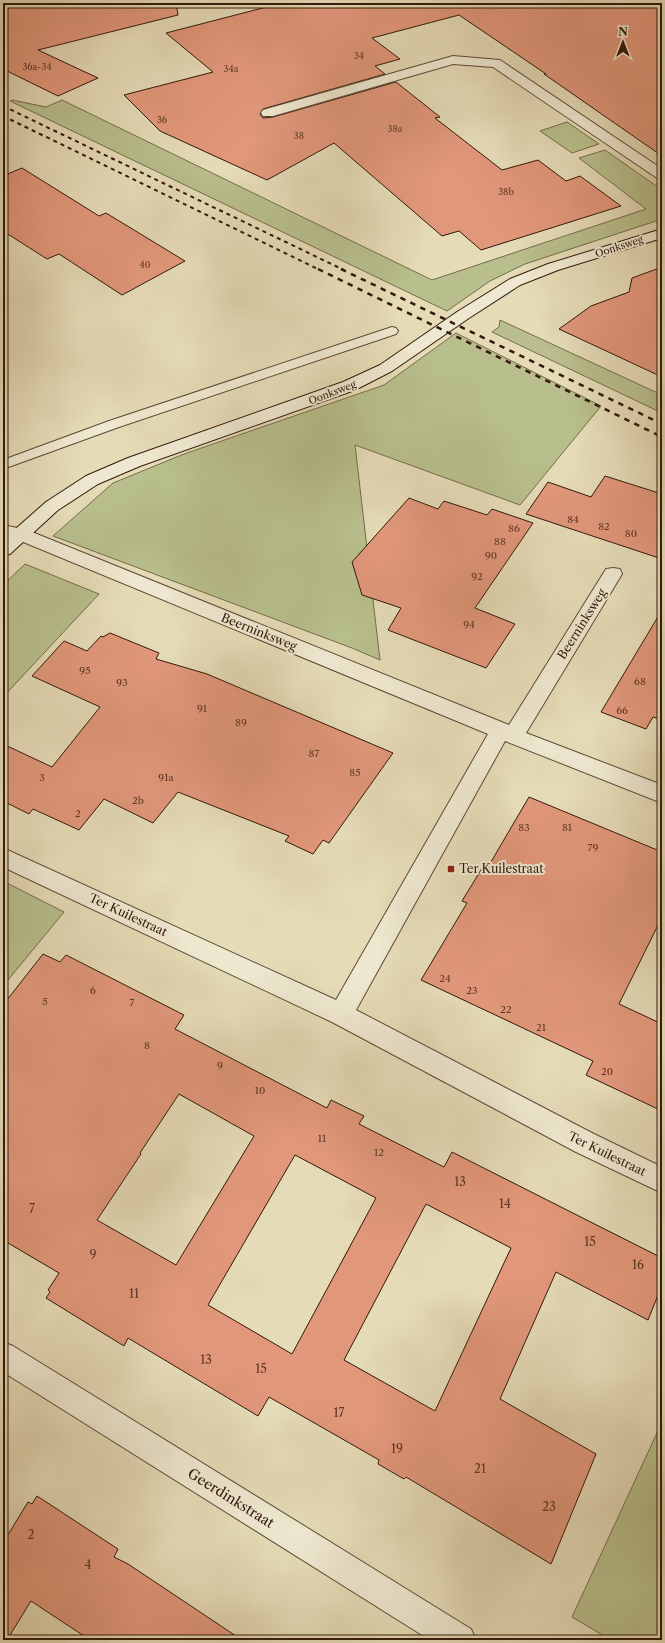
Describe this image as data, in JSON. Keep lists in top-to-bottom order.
{
  "streets": {
    "street": [
      "Oonksweg",
      "Beerninksweg",
      "Ter Kuilestraat",
      "Geerdinkstraat"
    ]
  },
  "crossings": [
    ["Oonksweg", "Beerninksweg"]
  ],
  "places": {
    "transit": ["Ter Kuilestraat"]
  },
  "house_numbers": [
    "34",
    "36a-34",
    "34a",
    "36",
    "38a",
    "38",
    "38b",
    "40",
    "84",
    "82",
    "86",
    "80",
    "88",
    "90",
    "92",
    "94",
    "95",
    "68",
    "93",
    "91",
    "66",
    "89",
    "87",
    "85",
    "3",
    "91a",
    "2b",
    "2",
    "83",
    "81",
    "79",
    "24",
    "6",
    "23",
    "5",
    "7",
    "22",
    "21",
    "8",
    "9",
    "20",
    "10",
    "11",
    "12",
    "13",
    "14",
    "7",
    "15",
    "9",
    "16",
    "11",
    "13",
    "15",
    "17",
    "19",
    "21",
    "23",
    "2",
    "4"
  ],
  "north": "top"
}
